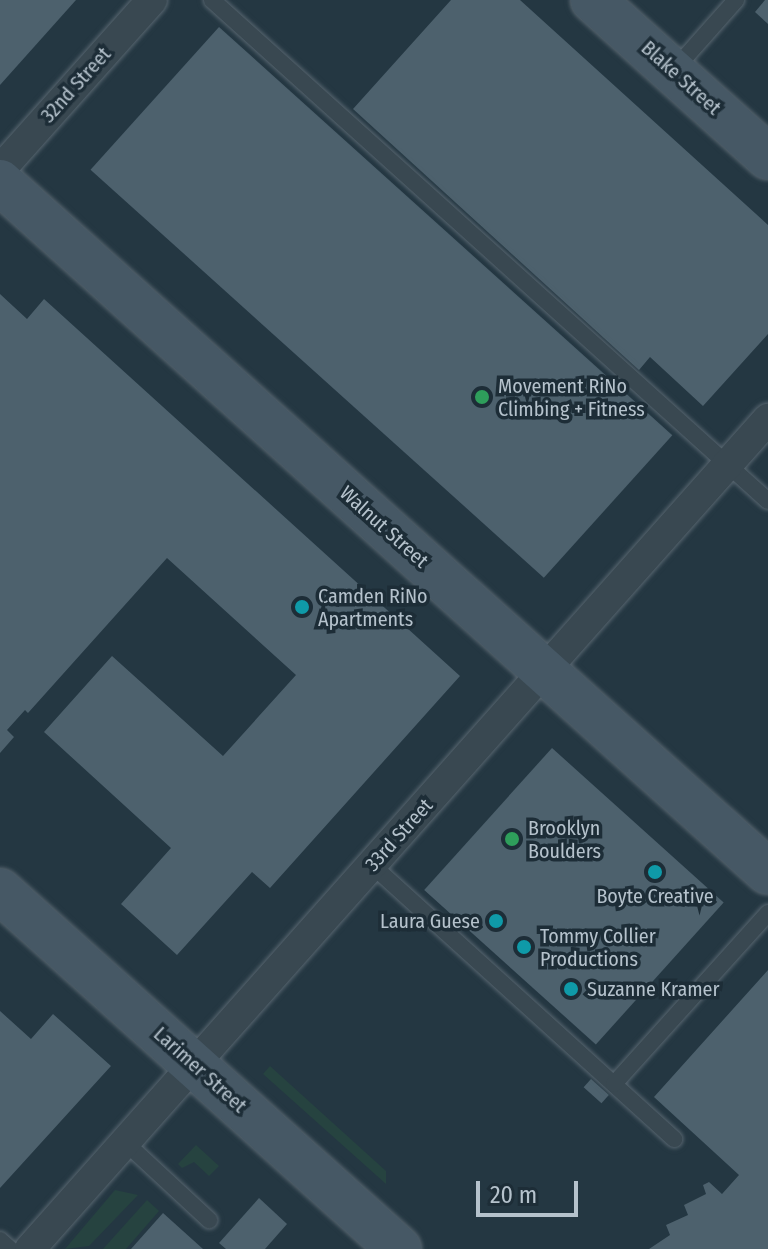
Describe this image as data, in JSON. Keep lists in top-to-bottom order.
{
  "streets": {
    "street": [
      "Blake Street",
      "32nd Street",
      "Walnut Street",
      "33rd Street",
      "Larimer Street"
    ]
  },
  "crossings": [
    ["Walnut Street", "33rd Street"],
    ["33rd Street", "Larimer Street"]
  ],
  "places": [
    "Movement RiNo Climbing + Fitness",
    "Camden RiNo Apartments",
    "Brooklyn Boulders",
    "Boyte Creative",
    "Laura Guese",
    "Tommy Collier Productions",
    "Suzanne Kramer"
  ],
  "scale_bar": "20 m"
}
